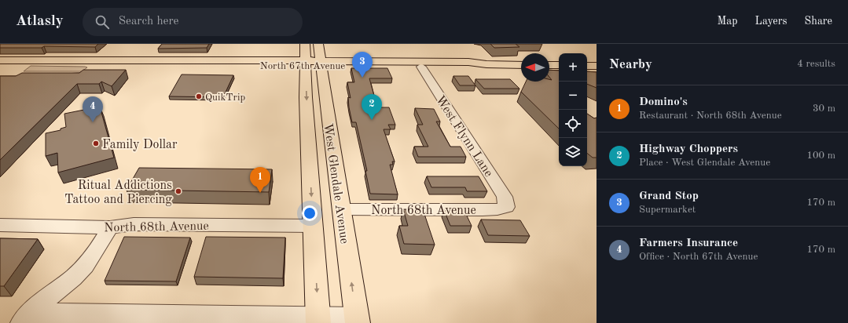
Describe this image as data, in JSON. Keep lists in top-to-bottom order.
{
  "streets": {
    "main road": ["North 67th Avenue", "West Glendale Avenue"],
    "street": ["West Flynn Lane", "North 68th Avenue"]
  },
  "crossings": [
    ["North 67th Avenue", "West Flynn Lane"],
    ["North 67th Avenue", "West Glendale Avenue"],
    ["West Flynn Lane", "North 68th Avenue"],
    ["West Glendale Avenue", "North 68th Avenue"]
  ],
  "places": ["QuikTrip", "Family Dollar", "Ritual Addictions Tattoo and Piercing"],
  "north": "left",
  "page": {
    "header": "Atlasly",
    "search": "Search here",
    "nav": ["Map", "Layers", "Share"],
    "heading": ["Nearby", "4 results"],
    "pins": [
      "3",
      "2",
      "4",
      "1"
    ],
    "map_buttons": ["+", "−"],
    "list": [
      {
        "mark": "1",
        "name": "Domino's",
        "note": "Restaurant · North 68th Avenue",
        "value": "30 m"
      },
      {
        "mark": "2",
        "name": "Highway Choppers",
        "note": "Place · West Glendale Avenue",
        "value": "100 m"
      },
      {
        "mark": "3",
        "name": "Grand Stop",
        "note": "Supermarket",
        "value": "170 m"
      },
      {
        "mark": "4",
        "name": "Farmers Insurance",
        "note": "Office · North 67th Avenue",
        "value": "170 m"
      }
    ]
  }
}
